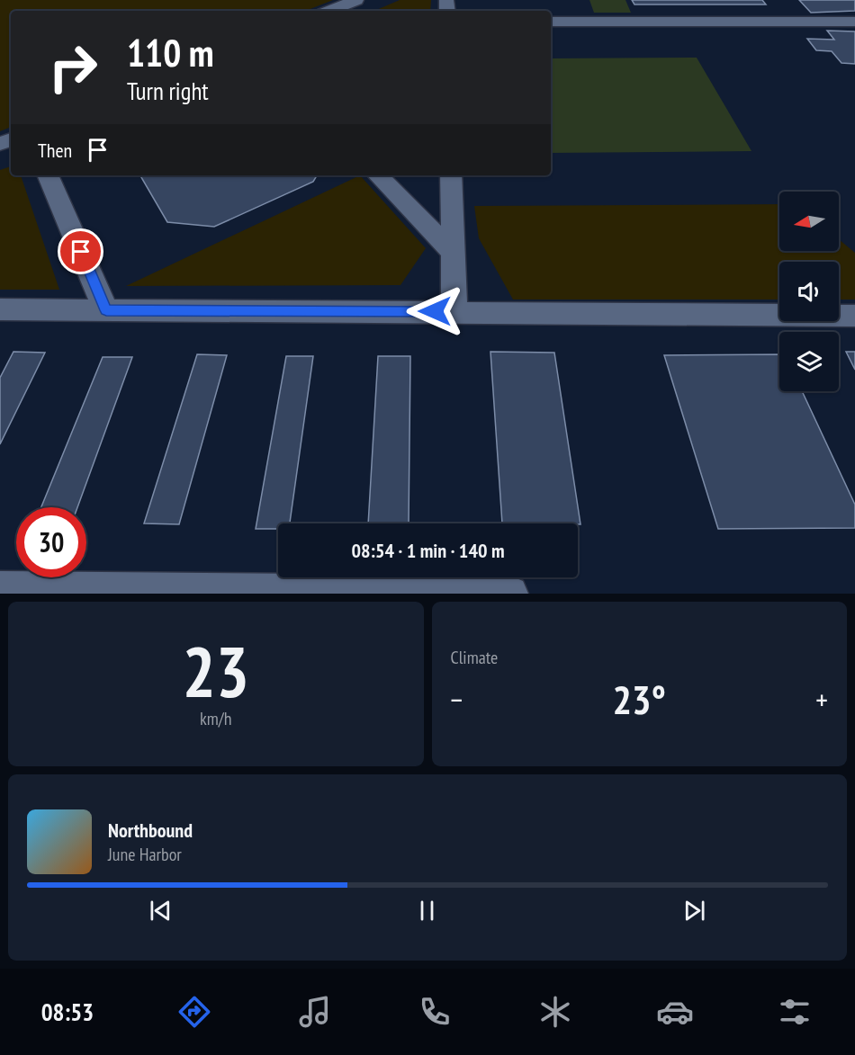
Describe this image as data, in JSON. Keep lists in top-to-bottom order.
{
  "north": "left",
  "page": {
    "turn": ["110 m", "Turn right"],
    "then": "Then",
    "limit": "30",
    "trip": "08:54 · 1 min · 140 m",
    "tile": [
      ["23", "km/h"],
      "Climate"
    ],
    "heat": ["−", "23°", "+"],
    "song": ["Northbound", "June Harbor"],
    "tabs": "08:53"
  }
}
